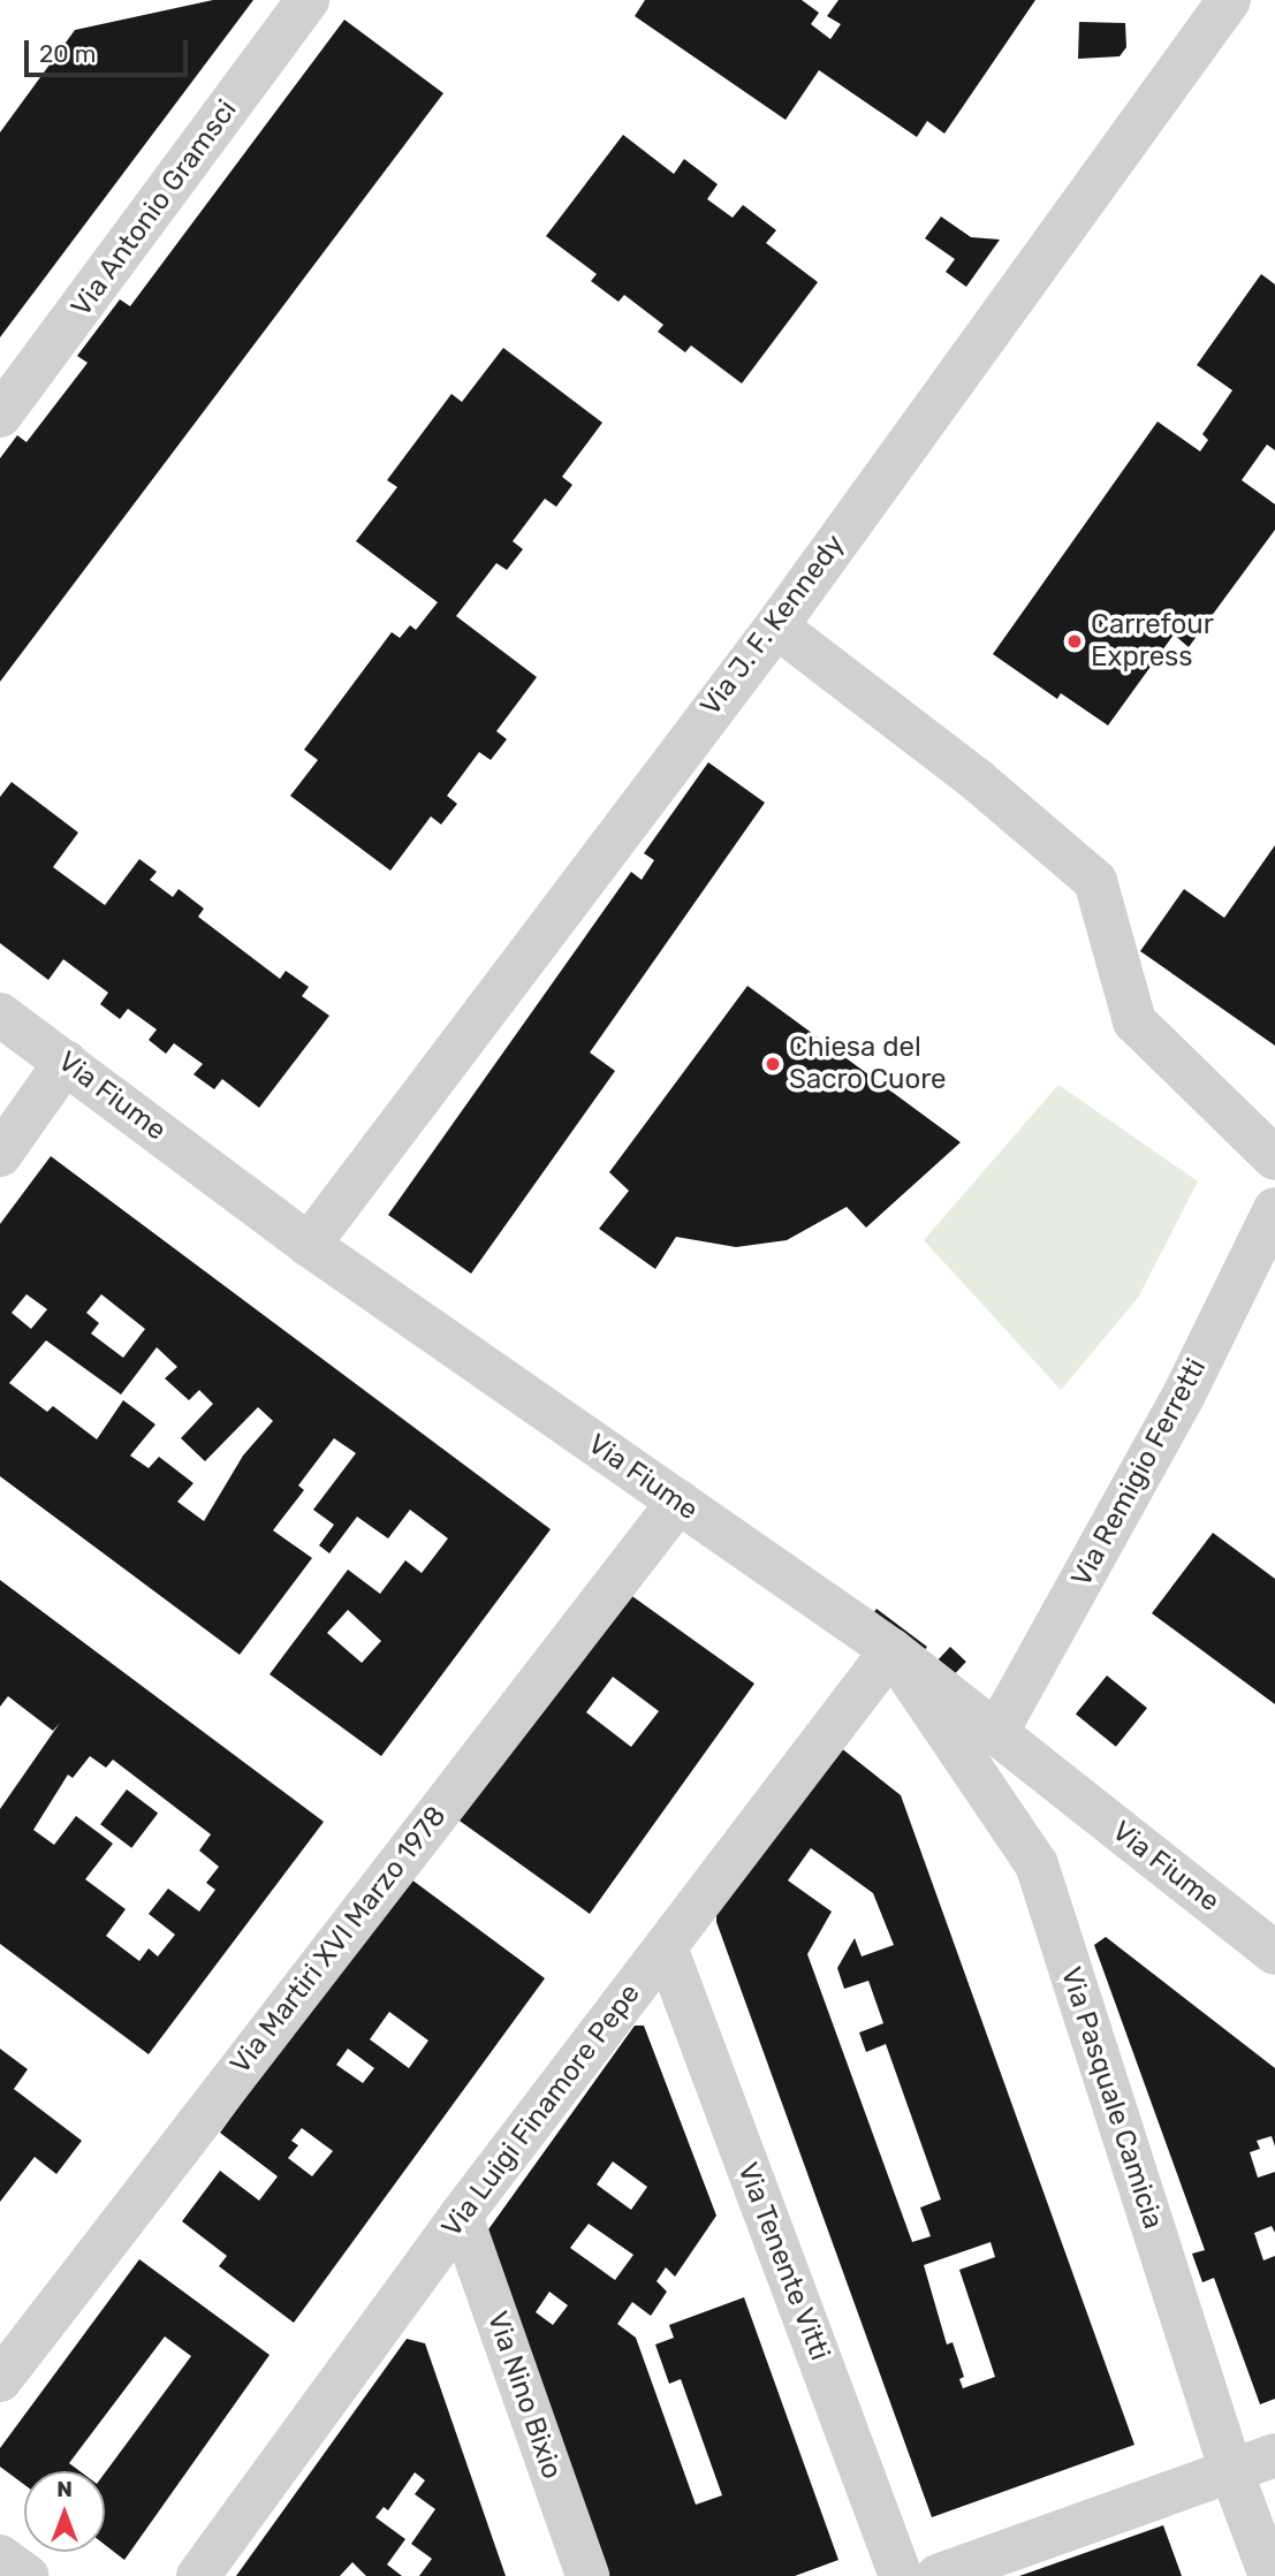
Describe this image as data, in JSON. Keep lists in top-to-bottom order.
{
  "streets": {
    "street": [
      "Via Antonio Gramsci",
      "Via J. F. Kennedy",
      "Via Fiume",
      "Via Remigio Ferretti",
      "Via Martiri XVI Marzo 1978",
      "Via Pasquale Camicia",
      "Via Luigi Finamore Pepe",
      "Via Tenente Vitti",
      "Via Nino Bixio"
    ]
  },
  "crossings": [
    ["Via J. F. Kennedy", "Via Fiume"],
    ["Via Fiume", "Via Remigio Ferretti"],
    ["Via Fiume", "Via Martiri XVI Marzo 1978"],
    ["Via Fiume", "Via Pasquale Camicia"],
    ["Via Fiume", "Via Luigi Finamore Pepe"],
    ["Via Pasquale Camicia", "Via Luigi Finamore Pepe"],
    ["Via Luigi Finamore Pepe", "Via Tenente Vitti"],
    ["Via Luigi Finamore Pepe", "Via Nino Bixio"]
  ],
  "places": ["Carrefour Express", "Chiesa del Sacro Cuore"],
  "scale_bar": "20 m",
  "north": "top"
}
